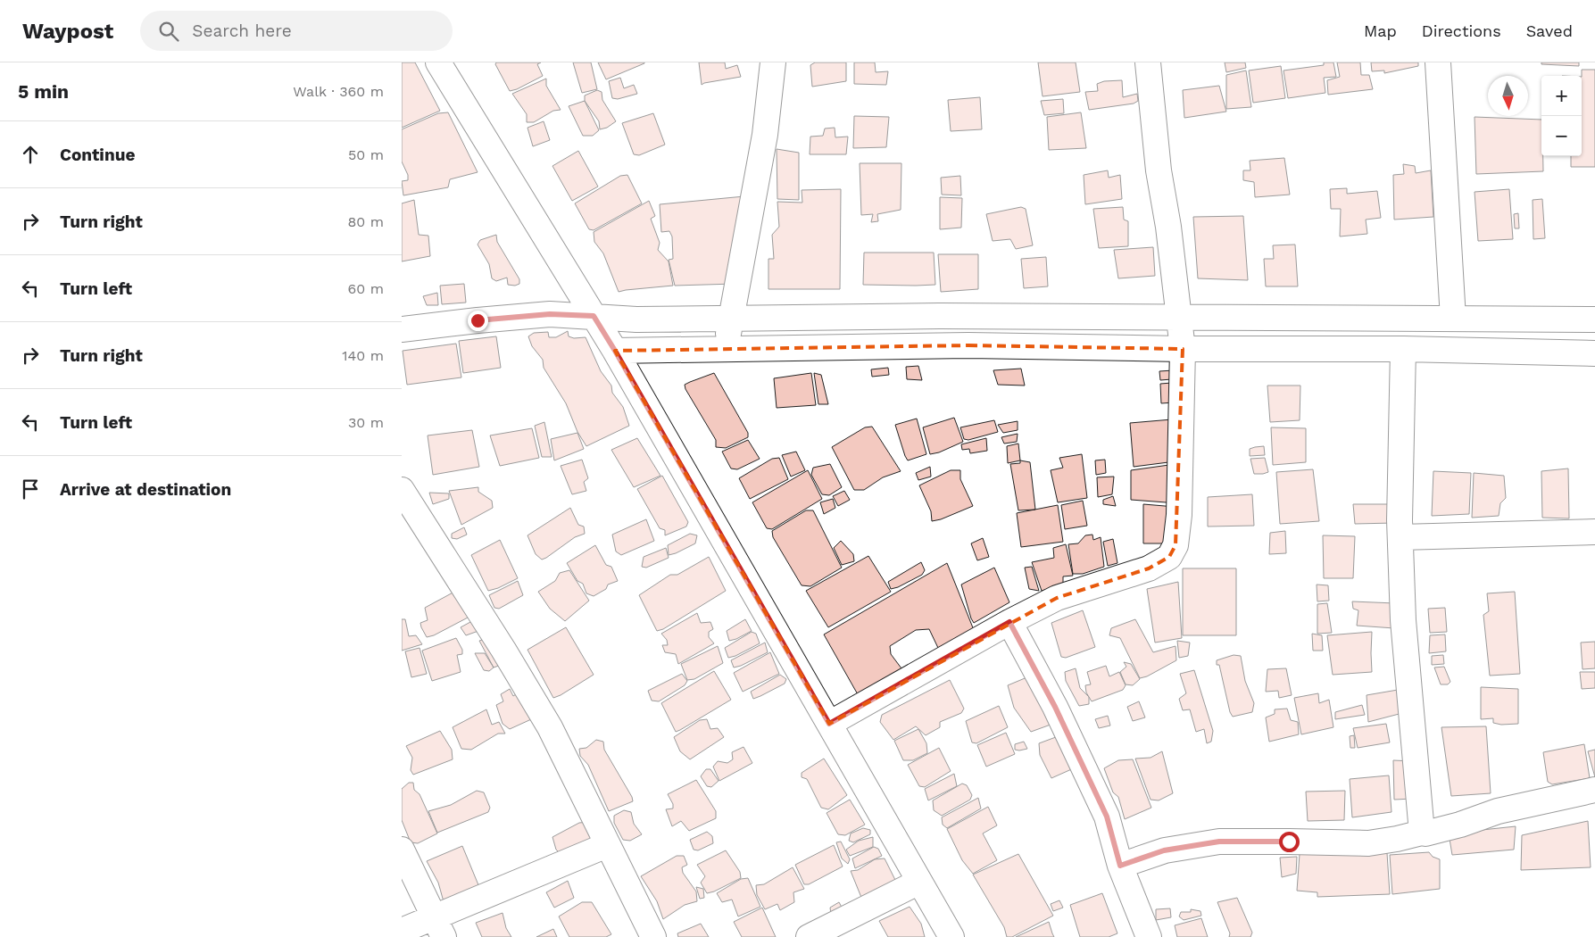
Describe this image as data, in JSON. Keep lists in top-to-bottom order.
{
  "north": "bottom",
  "page": {
    "header": "Waypost",
    "search": "Search here",
    "nav": ["Map", "Directions", "Saved"],
    "heading": ["5 min", "Walk · 360 m"],
    "map_buttons": ["+", "−"],
    "list": [
      ["Continue", "50 m"],
      ["Turn right", "80 m"],
      ["Turn left", "60 m"],
      ["Turn right", "140 m"],
      ["Turn left", "30 m"],
      "Arrive at destination"
    ]
  }
}
